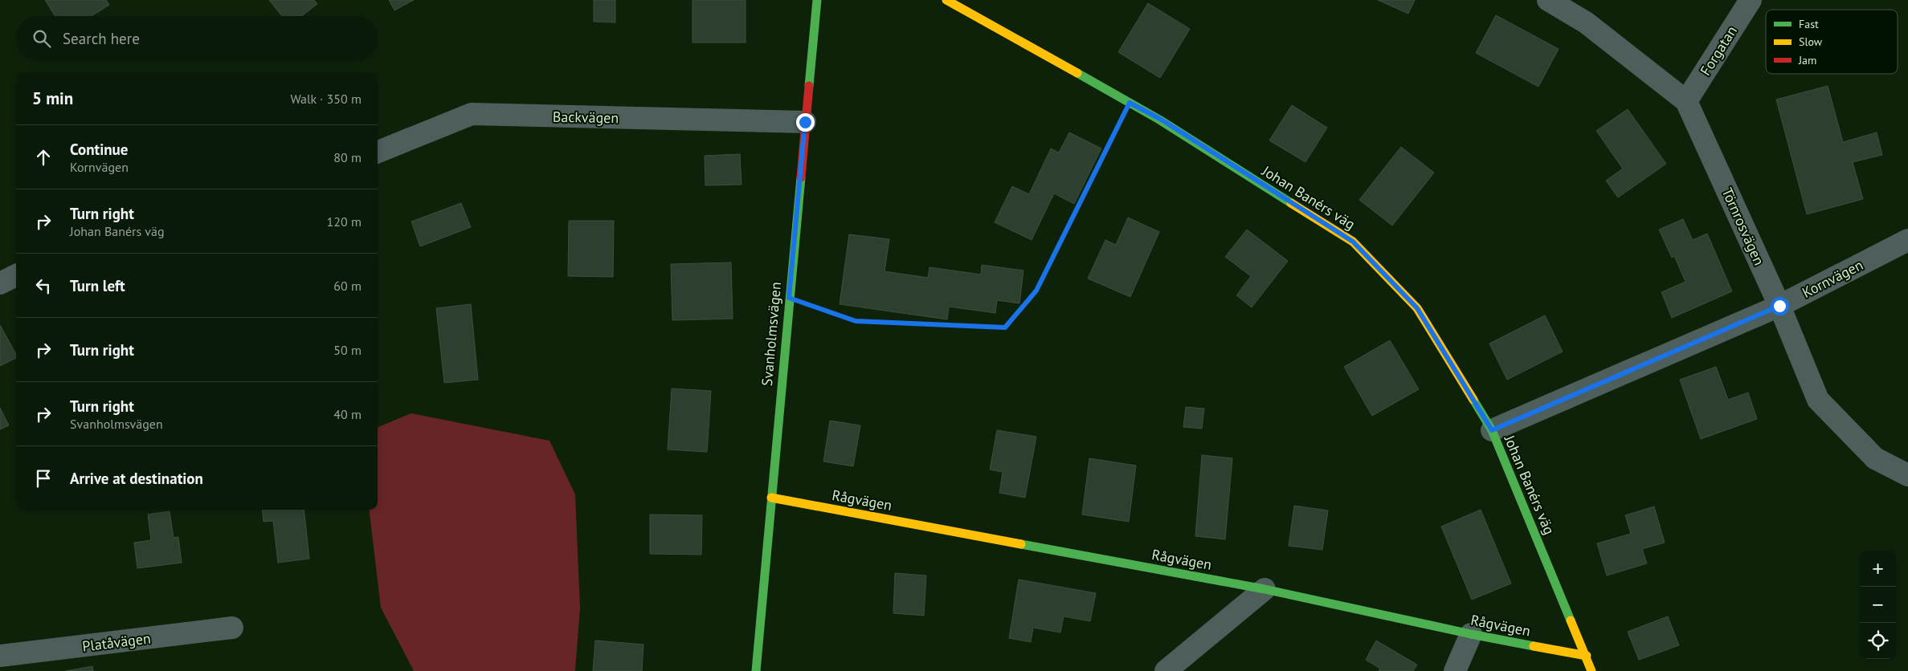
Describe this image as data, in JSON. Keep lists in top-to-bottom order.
{
  "streets": {
    "street": [
      "Forgatan",
      "Backvägen",
      "Johan Banérs väg",
      "Törnrosvägen",
      "Kornvägen",
      "Svanholmsvägen",
      "Rågvägen",
      "Platåvägen"
    ]
  },
  "crossings": [
    ["Forgatan", "Törnrosvägen"],
    ["Backvägen", "Svanholmsvägen"],
    ["Johan Banérs väg", "Kornvägen"],
    ["Johan Banérs väg", "Rågvägen"],
    ["Törnrosvägen", "Kornvägen"],
    ["Svanholmsvägen", "Rågvägen"]
  ],
  "legend": ["Fast", "Slow", "Jam"],
  "page": {
    "search": "Search here",
    "heading": ["5 min", "Walk · 350 m"],
    "list": [
      ["Continue", "Kornvägen", "80 m"],
      ["Turn right", "Johan Banérs väg", "120 m"],
      ["Turn left", "60 m"],
      ["Turn right", "50 m"],
      ["Turn right", "Svanholmsvägen", "40 m"],
      "Arrive at destination"
    ],
    "map_buttons": ["+", "−"]
  }
}
